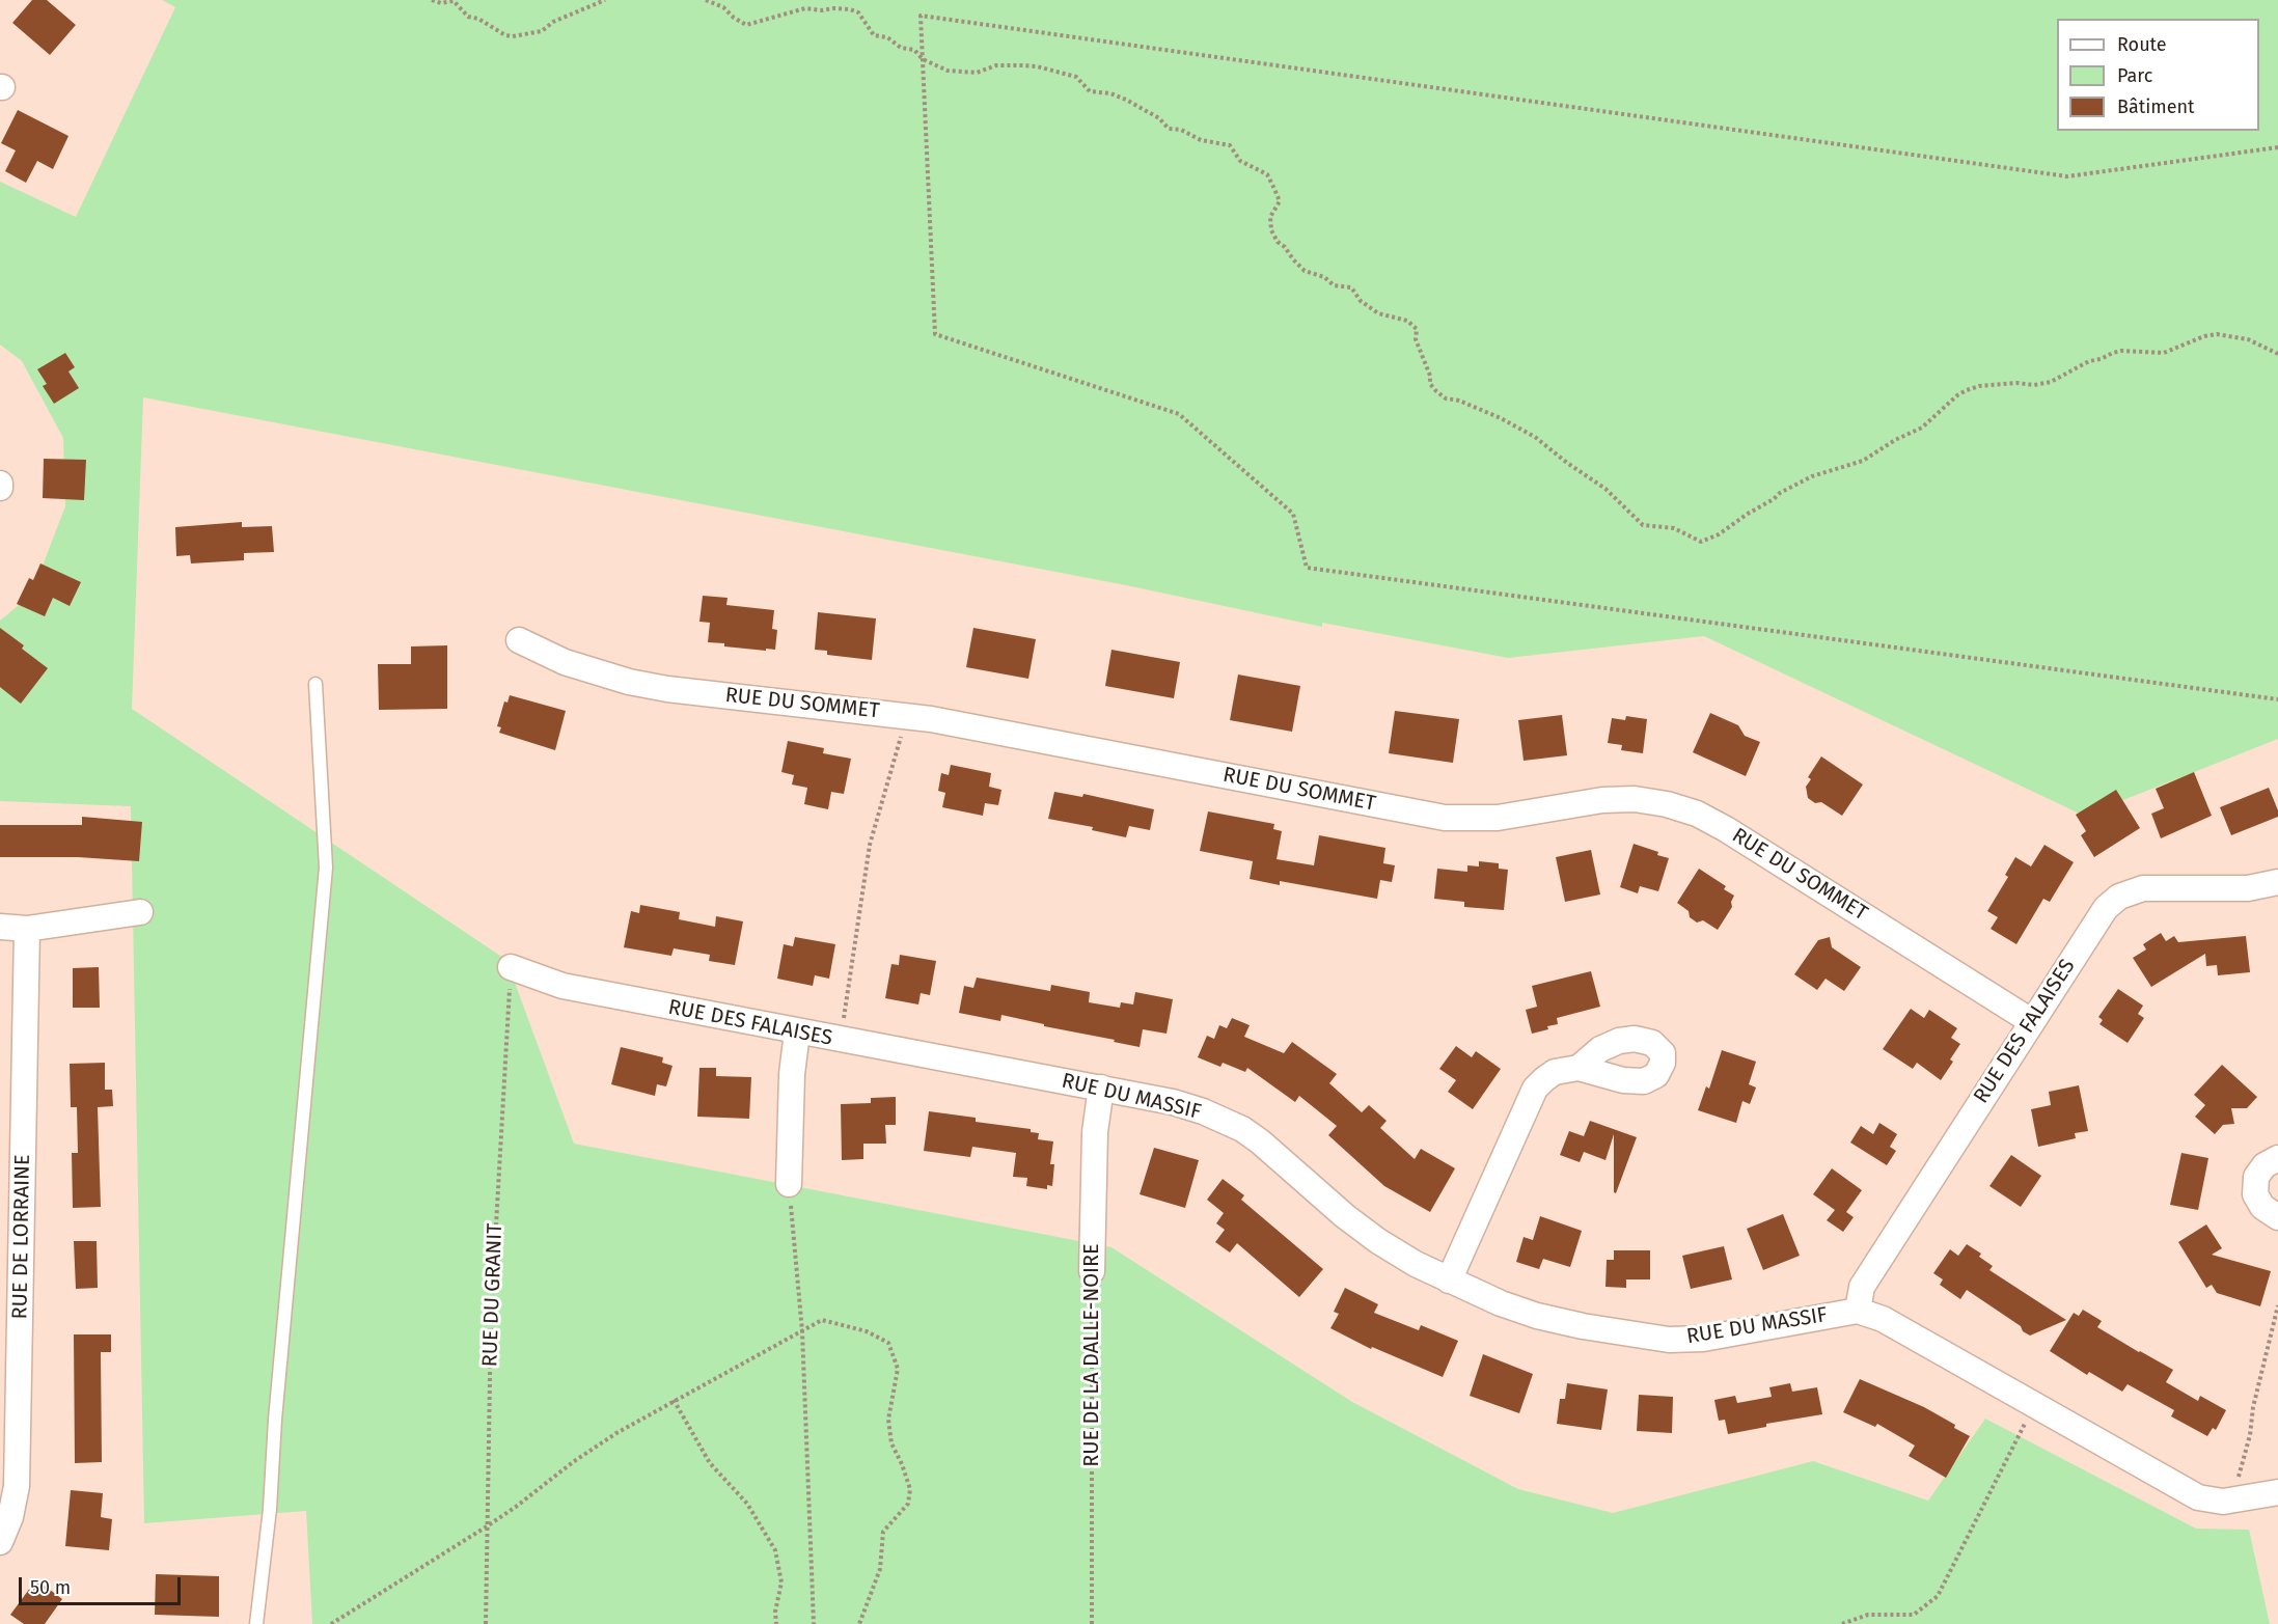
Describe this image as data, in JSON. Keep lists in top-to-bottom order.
{
  "streets": {
    "street": [
      "RUE DU SOMMET",
      "RUE DES FALAISES",
      "RUE DU MASSIF",
      "RUE DE LORRAINE",
      "RUE DE LA DALLE-NOIRE"
    ],
    "path": ["RUE DU GRANIT"]
  },
  "crossings": [
    ["RUE DU SOMMET", "RUE DES FALAISES"],
    ["RUE DES FALAISES", "RUE DU MASSIF"],
    ["RUE DES FALAISES", "RUE DU GRANIT"],
    ["RUE DU MASSIF", "RUE DE LA DALLE-NOIRE"]
  ],
  "legend": ["Route", "Parc", "Bâtiment"],
  "scale_bar": "50 m"
}
